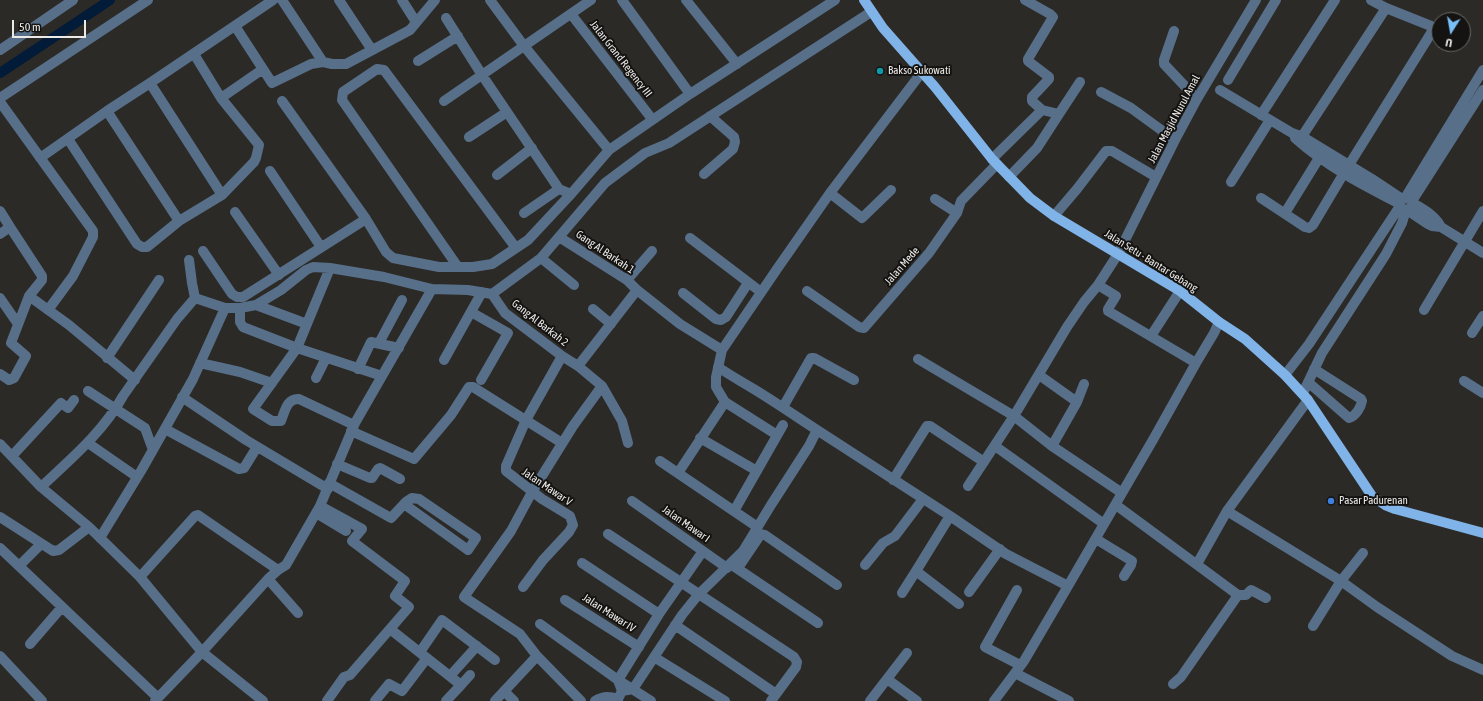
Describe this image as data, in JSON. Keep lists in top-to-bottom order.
{
  "streets": {
    "main road": ["Jalan Setu - Bantar Gebang"],
    "street": [
      "Jalan Grand Regency III",
      "Jalan Masjid Nurul Amal",
      "Gang Al Barkah 1",
      "Jalan Mede",
      "Gang Al Barkah 2",
      "Jalan Mawar V",
      "Jalan Mawar I",
      "Jalan Mawar IV"
    ]
  },
  "crossings": [
    ["Jalan Masjid Nurul Amal", "Jalan Setu - Bantar Gebang"],
    ["Jalan Setu - Bantar Gebang", "Jalan Mede"],
    ["Gang Al Barkah 2", "Jalan Mawar V"]
  ],
  "places": ["Bakso Sukowati", "Pasar Padurenan"],
  "scale_bar": "50 m",
  "north": "bottom"
}
